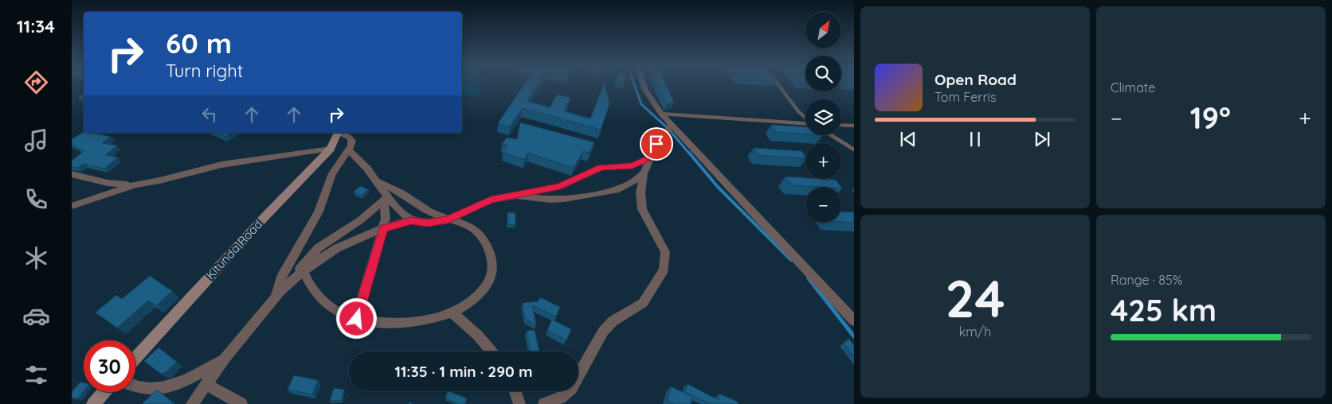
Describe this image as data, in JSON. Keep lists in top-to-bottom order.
{
  "streets": {
    "street": ["Kitunda Road"]
  },
  "north": "top right",
  "page": {
    "tabs": "11:34",
    "tile": [
      "Climate",
      ["24", "km/h"],
      ["Range · 85%", "425 km"]
    ],
    "map_buttons": ["+", "−"],
    "turn": ["60 m", "Turn right"],
    "song": ["Open Road", "Tom Ferris"],
    "heat": ["−", "19°", "+"],
    "limit": "30",
    "trip": "11:35 · 1 min · 290 m"
  }
}
